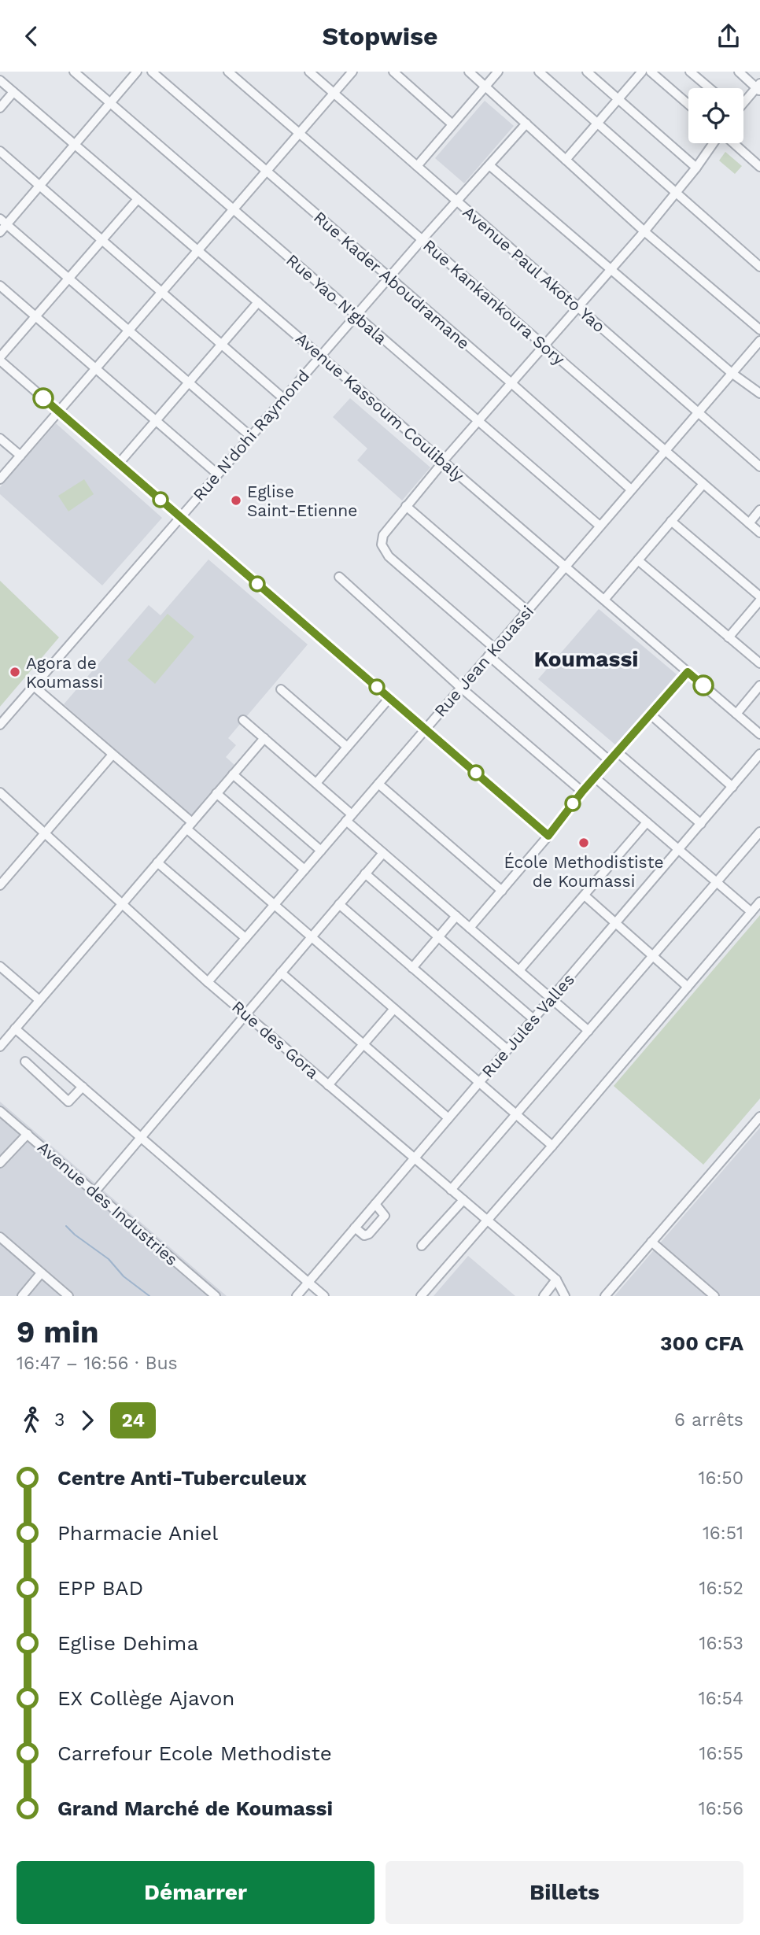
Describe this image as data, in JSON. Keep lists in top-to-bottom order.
{
  "streets": {
    "street": [
      "Avenue Paul Akoto Yao",
      "Rue Kader Aboudramane",
      "Rue Yao N'gbala",
      "Rue Kankankoura Sory",
      "Avenue Kassoum Coulibaly",
      "Rue N'dohi Raymond",
      "Rue Jean Kouassi",
      "Rue Jules Valles",
      "Rue des Gora",
      "Avenue des Industries"
    ]
  },
  "crossings": [
    ["Avenue Paul Akoto Yao", "Rue N'dohi Raymond"],
    ["Avenue Paul Akoto Yao", "Rue Jean Kouassi"],
    ["Rue Kader Aboudramane", "Rue N'dohi Raymond"],
    ["Rue Kader Aboudramane", "Rue Jean Kouassi"],
    ["Rue Yao N'gbala", "Rue N'dohi Raymond"],
    ["Rue Yao N'gbala", "Rue Jean Kouassi"],
    ["Rue Kankankoura Sory", "Rue N'dohi Raymond"],
    ["Rue Kankankoura Sory", "Rue Jean Kouassi"],
    ["Avenue Kassoum Coulibaly", "Rue N'dohi Raymond"],
    ["Avenue Kassoum Coulibaly", "Rue Jean Kouassi"],
    ["Rue Jean Kouassi", "Rue des Gora"],
    ["Rue Jules Valles", "Rue des Gora"]
  ],
  "districts": ["Koumassi"],
  "places": ["Eglise Saint-Etienne", "Agora de Koumassi", "École Methodististe de Koumassi"],
  "lines": ["bus line 24"],
  "page": {
    "header": "Stopwise",
    "heading": ["9 min", "16:47 – 16:56 · Bus", "300 CFA"],
    "legs": ["3", "24", "6 arrêts"],
    "list": [
      {
        "name": "Centre Anti-Tuberculeux",
        "value": "16:50"
      },
      {
        "name": "Pharmacie Aniel",
        "value": "16:51"
      },
      {
        "name": "EPP BAD",
        "value": "16:52"
      },
      {
        "name": "Eglise Dehima",
        "value": "16:53"
      },
      {
        "name": "EX Collège Ajavon",
        "value": "16:54"
      },
      {
        "name": "Carrefour Ecole Methodiste",
        "value": "16:55"
      },
      {
        "name": "Grand Marché de Koumassi",
        "value": "16:56"
      }
    ],
    "buttons": ["Démarrer", "Billets"]
  }
}
